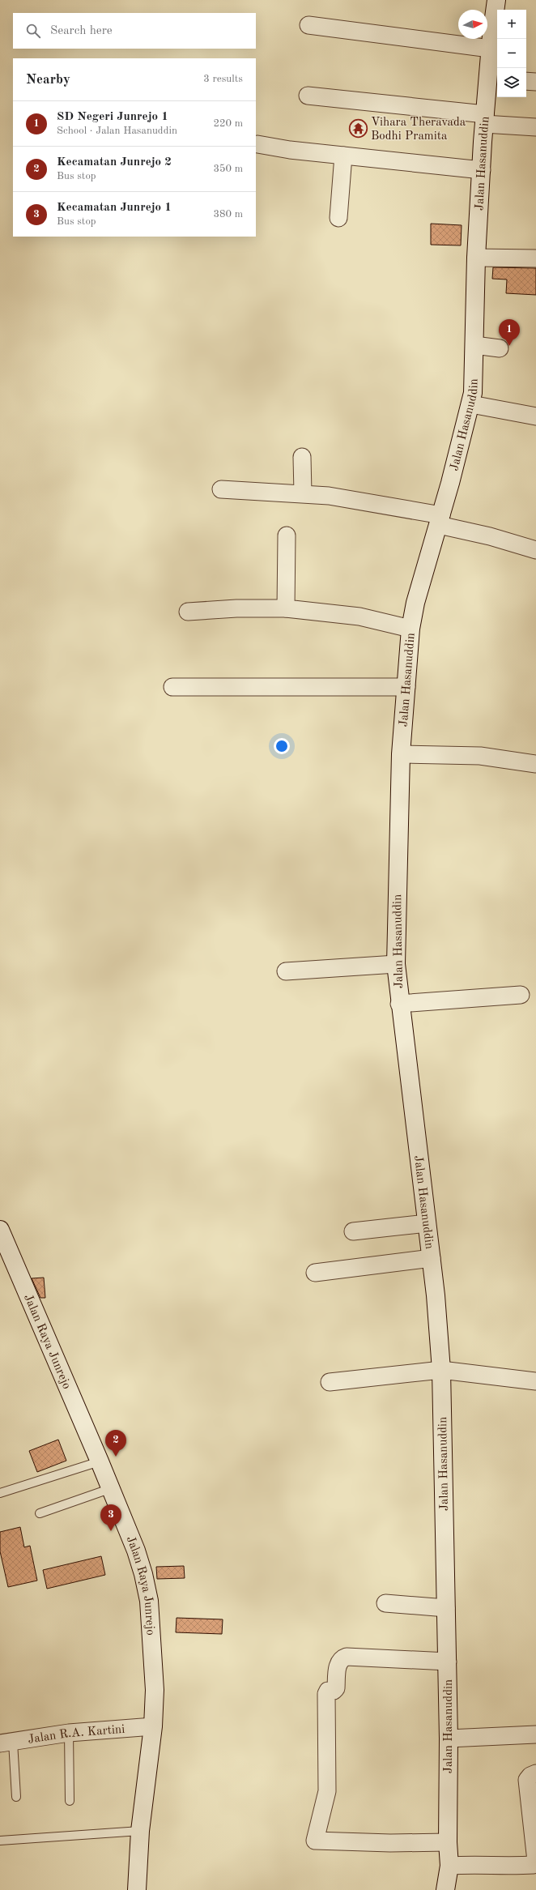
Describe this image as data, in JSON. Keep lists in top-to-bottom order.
{
  "streets": {
    "main road": ["Jalan Hasanuddin", "Jalan Raya Junrejo"],
    "street": ["Jalan R.A. Kartini"]
  },
  "crossings": [
    ["Jalan Raya Junrejo", "Jalan R.A. Kartini"]
  ],
  "places": {
    "temple": ["Vihara Theravada Bodhi Pramita"]
  },
  "north": "right",
  "page": {
    "map_buttons": ["+", "−"],
    "search": "Search here",
    "heading": ["Nearby", "3 results"],
    "list": [
      {
        "mark": "1",
        "name": "SD Negeri Junrejo 1",
        "note": "School · Jalan Hasanuddin",
        "value": "220 m"
      },
      {
        "mark": "2",
        "name": "Kecamatan Junrejo 2",
        "note": "Bus stop",
        "value": "350 m"
      },
      {
        "mark": "3",
        "name": "Kecamatan Junrejo 1",
        "note": "Bus stop",
        "value": "380 m"
      }
    ],
    "pins": ["1", "2", "3"]
  }
}
